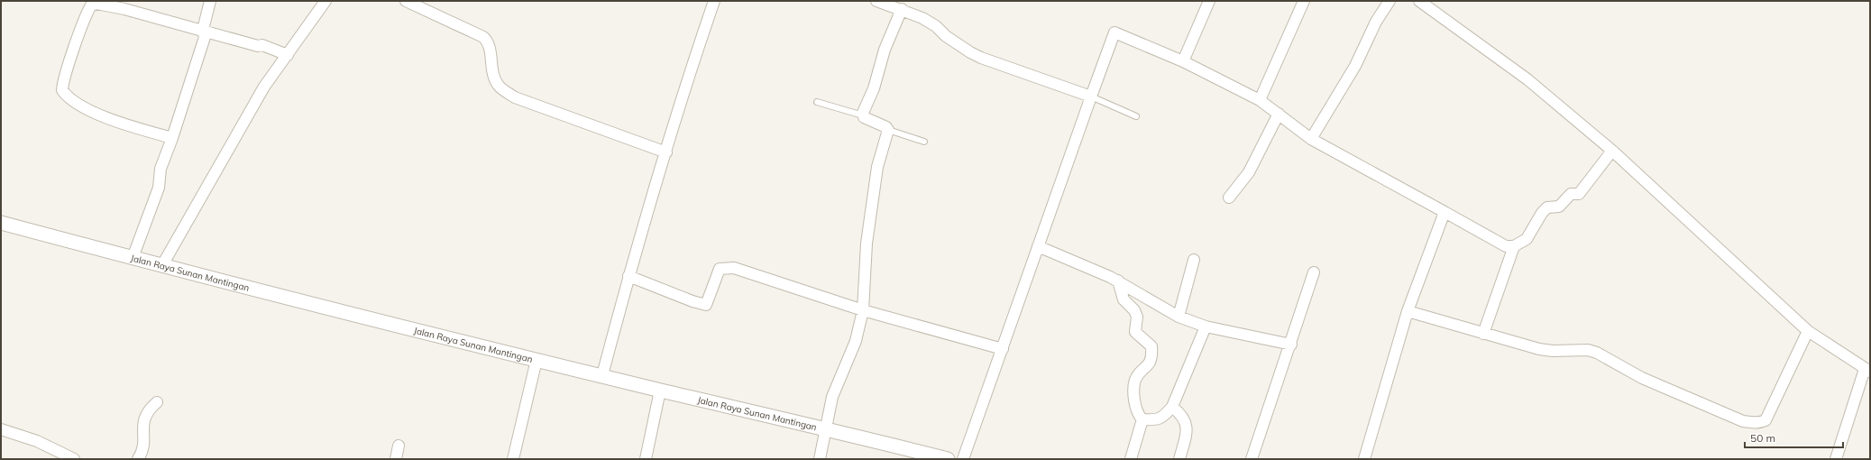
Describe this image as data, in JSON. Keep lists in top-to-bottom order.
{
  "streets": {
    "street": ["Jalan Raya Sunan Mantingan"]
  },
  "scale_bar": "50 m"
}
